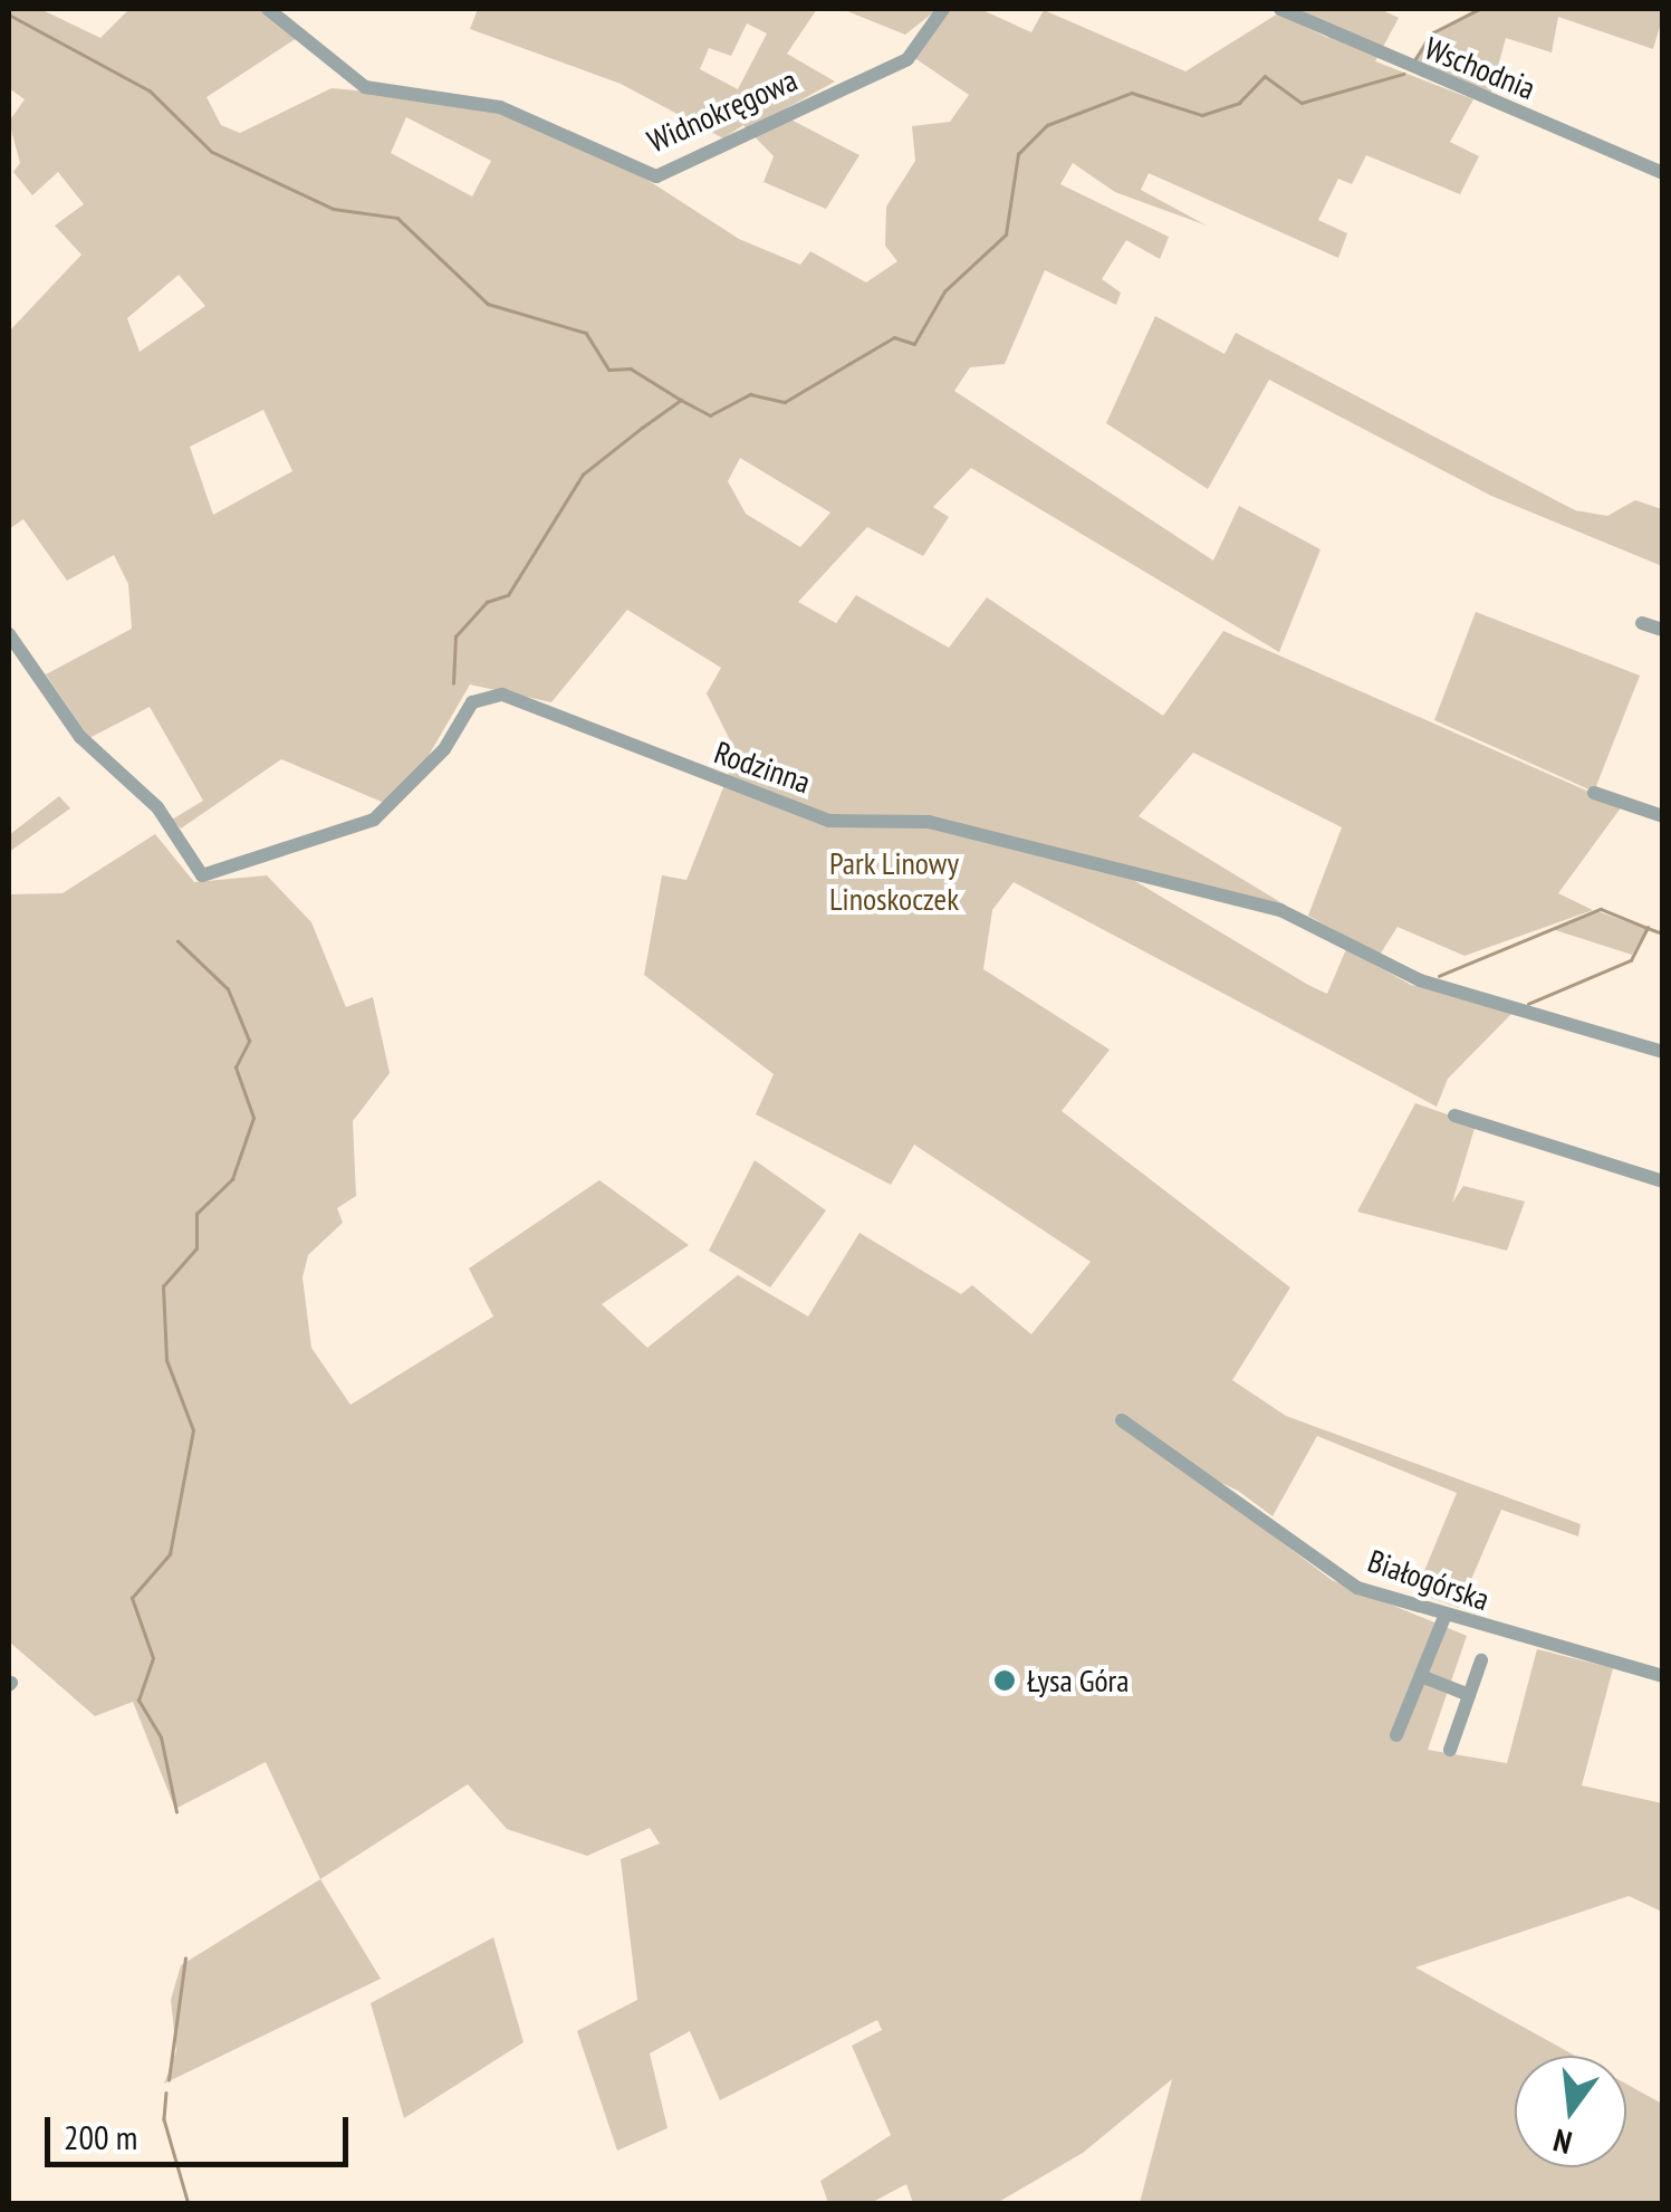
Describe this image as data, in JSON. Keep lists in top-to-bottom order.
{
  "streets": {
    "street": [
      "Wschodnia",
      "Widnokręgowa",
      "Rodzinna",
      "Białogórska"
    ]
  },
  "parks": ["Park Linowy Linoskoczek"],
  "places": ["Łysa Góra"],
  "scale_bar": "200 m",
  "north": "bottom"
}
